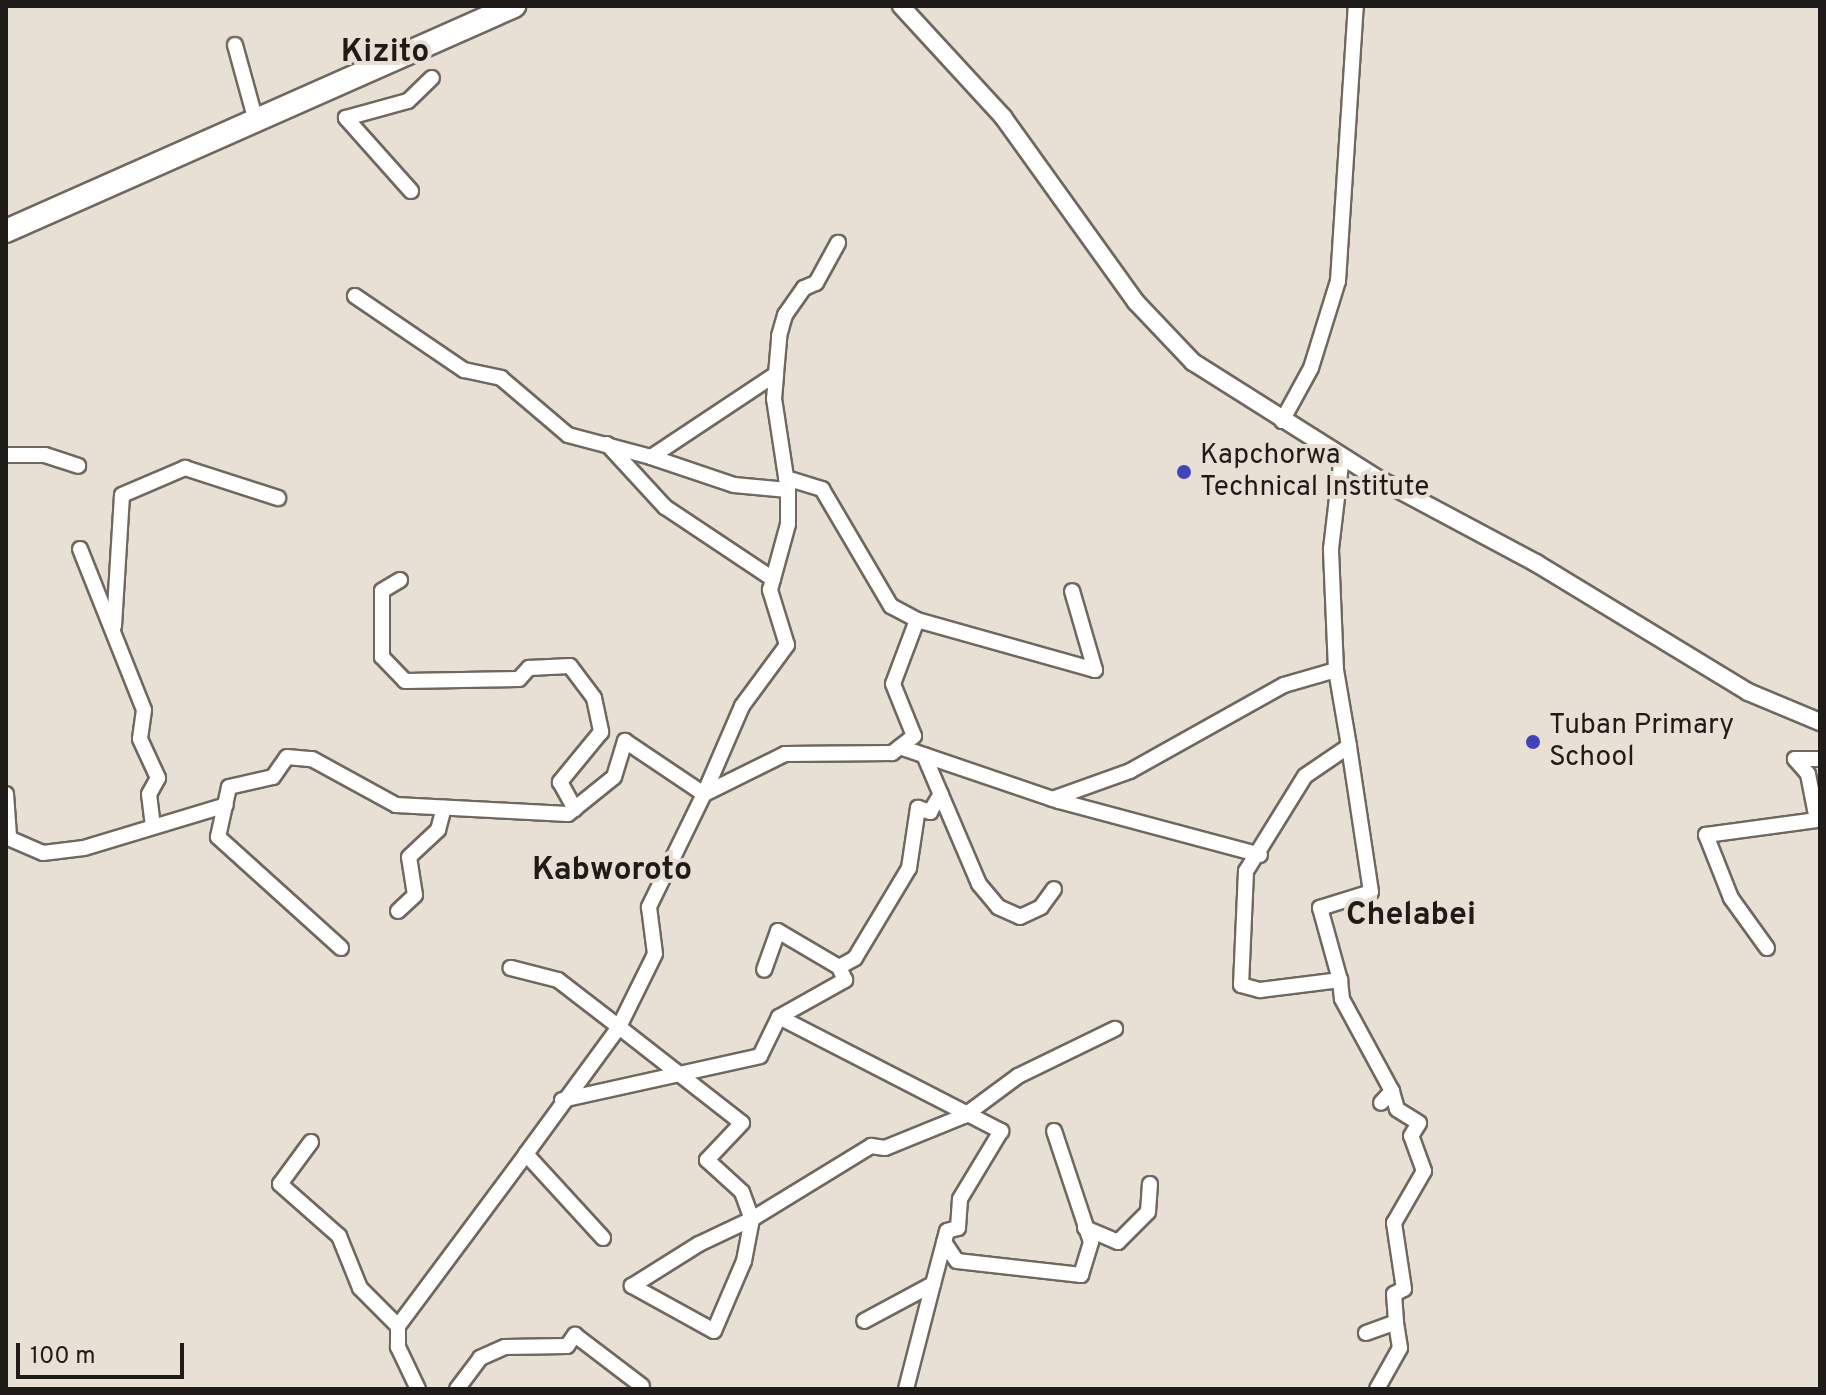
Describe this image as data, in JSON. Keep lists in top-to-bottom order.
{
  "districts": ["Kizito", "Kabworoto", "Chelabei"],
  "places": ["Kapchorwa Technical Institute", "Tuban Primary School"],
  "scale_bar": "100 m"
}
